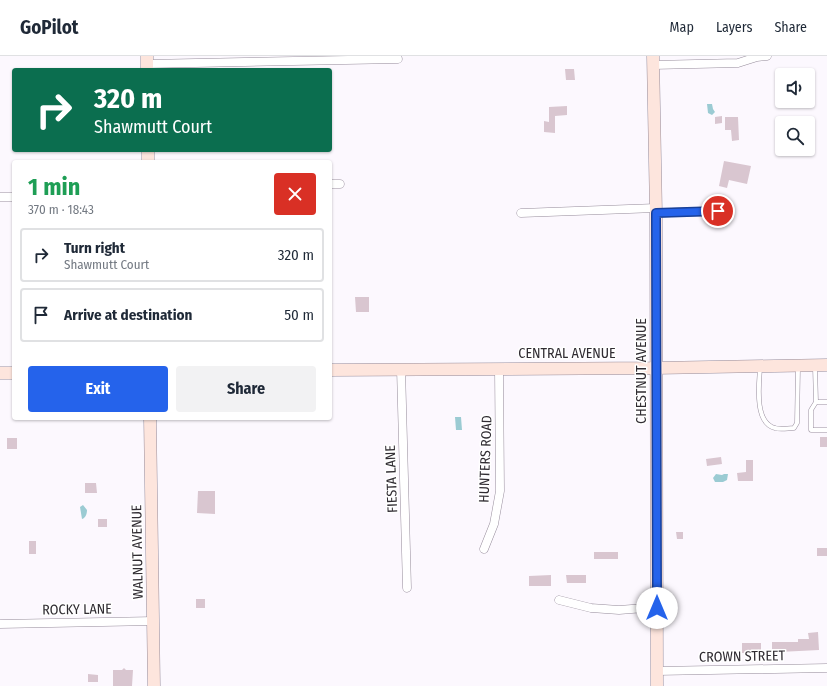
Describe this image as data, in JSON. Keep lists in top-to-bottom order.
{
  "streets": {
    "street": [
      "CENTRAL AVENUE",
      "CHESTNUT AVENUE",
      "HUNTERS ROAD",
      "FIESTA LANE",
      "WALNUT AVENUE",
      "ROCKY LANE",
      "CROWN STREET"
    ]
  },
  "crossings": [
    ["CENTRAL AVENUE", "CHESTNUT AVENUE"],
    ["CENTRAL AVENUE", "HUNTERS ROAD"],
    ["CENTRAL AVENUE", "FIESTA LANE"],
    ["CHESTNUT AVENUE", "CROWN STREET"],
    ["WALNUT AVENUE", "ROCKY LANE"]
  ],
  "page": {
    "header": "GoPilot",
    "nav": ["Map", "Layers", "Share"],
    "turn": ["320 m", "Shawmutt Court"],
    "heading": ["1 min", "370 m · 18:43"],
    "list": [
      {
        "name": "Turn right",
        "note": "Shawmutt Court",
        "value": "320 m"
      },
      {
        "name": "Arrive at destination",
        "value": "50 m"
      }
    ],
    "buttons": ["Exit", "Share"]
  }
}
